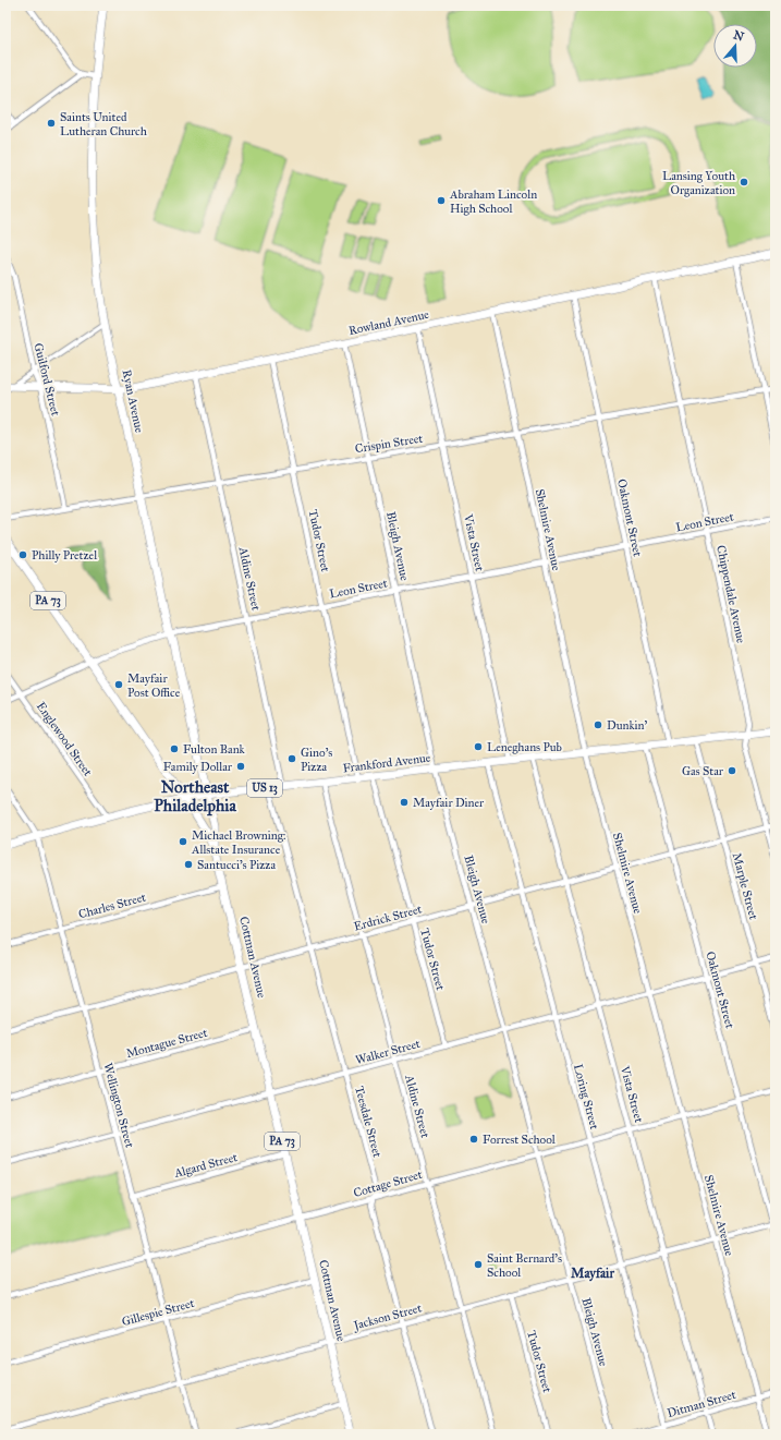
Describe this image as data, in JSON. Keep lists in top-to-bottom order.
{
  "streets": {
    "main road": [
      "Rowland Avenue",
      "Ryan Avenue",
      "PA 73",
      "Frankford Avenue",
      "US 13",
      "Cottman Avenue"
    ],
    "street": [
      "Guilford Street",
      "Crispin Street",
      "Oakmont Street",
      "Leon Street",
      "Shelmire Avenue",
      "Tudor Street",
      "Vista Street",
      "Bleigh Avenue",
      "Aldine Street",
      "Chippendale Avenue",
      "Englewood Street",
      "Marple Street",
      "Charles Street",
      "Erdrick Street",
      "Montague Street",
      "Walker Street",
      "Loring Street",
      "Wellington Street",
      "Teesdale Street",
      "Algard Street",
      "Cottage Street",
      "Gillespie Street",
      "Jackson Street",
      "Ditman Street"
    ]
  },
  "crossings": [
    ["Rowland Avenue", "Guilford Street"],
    ["Rowland Avenue", "Ryan Avenue"],
    ["Rowland Avenue", "Oakmont Street"],
    ["Rowland Avenue", "Shelmire Avenue"],
    ["Rowland Avenue", "Tudor Street"],
    ["Rowland Avenue", "Vista Street"],
    ["Rowland Avenue", "Bleigh Avenue"],
    ["Rowland Avenue", "Aldine Street"],
    ["Rowland Avenue", "Chippendale Avenue"],
    ["Guilford Street", "Crispin Street"],
    ["Ryan Avenue", "Crispin Street"],
    ["Ryan Avenue", "Leon Street"],
    ["Ryan Avenue", "Frankford Avenue"],
    ["Ryan Avenue", "Cottman Avenue"],
    ["Crispin Street", "Oakmont Street"],
    ["Crispin Street", "Shelmire Avenue"],
    ["Crispin Street", "Tudor Street"],
    ["Crispin Street", "Vista Street"],
    ["Crispin Street", "Bleigh Avenue"],
    ["Crispin Street", "Aldine Street"],
    ["Crispin Street", "Chippendale Avenue"],
    ["Oakmont Street", "Leon Street"],
    ["Oakmont Street", "Frankford Avenue"],
    ["Oakmont Street", "Erdrick Street"],
    ["Oakmont Street", "Walker Street"],
    ["Oakmont Street", "Cottage Street"],
    ["Oakmont Street", "Jackson Street"],
    ["Leon Street", "Shelmire Avenue"],
    ["Leon Street", "Tudor Street"],
    ["Leon Street", "Vista Street"],
    ["Leon Street", "Bleigh Avenue"],
    ["Leon Street", "Aldine Street"],
    ["Leon Street", "Chippendale Avenue"],
    ["Leon Street", "Englewood Street"],
    ["Leon Street", "Cottman Avenue"],
    ["Shelmire Avenue", "Frankford Avenue"],
    ["Shelmire Avenue", "Erdrick Street"],
    ["Shelmire Avenue", "Walker Street"],
    ["Shelmire Avenue", "Cottage Street"],
    ["Shelmire Avenue", "Jackson Street"],
    ["Shelmire Avenue", "Ditman Street"],
    ["Tudor Street", "Frankford Avenue"],
    ["Tudor Street", "Erdrick Street"],
    ["Tudor Street", "Walker Street"],
    ["Tudor Street", "Jackson Street"],
    ["Vista Street", "Frankford Avenue"],
    ["Vista Street", "Erdrick Street"],
    ["Vista Street", "Walker Street"],
    ["Vista Street", "Cottage Street"],
    ["Vista Street", "Jackson Street"],
    ["Vista Street", "Ditman Street"],
    ["Bleigh Avenue", "Frankford Avenue"],
    ["Bleigh Avenue", "Erdrick Street"],
    ["Bleigh Avenue", "Walker Street"],
    ["Bleigh Avenue", "Cottage Street"],
    ["Bleigh Avenue", "Jackson Street"],
    ["Aldine Street", "Frankford Avenue"],
    ["Aldine Street", "Erdrick Street"],
    ["Aldine Street", "Walker Street"],
    ["Aldine Street", "Cottage Street"],
    ["Aldine Street", "Jackson Street"],
    ["Chippendale Avenue", "Frankford Avenue"],
    ["Chippendale Avenue", "Erdrick Street"],
    ["Englewood Street", "Frankford Avenue"],
    ["Frankford Avenue", "Marple Street"],
    ["Frankford Avenue", "Cottman Avenue"],
    ["Frankford Avenue", "Loring Street"],
    ["Frankford Avenue", "Wellington Street"],
    ["Frankford Avenue", "Teesdale Street"],
    ["Marple Street", "Erdrick Street"],
    ["Marple Street", "Walker Street"],
    ["Charles Street", "Cottman Avenue"],
    ["Charles Street", "Wellington Street"],
    ["Erdrick Street", "Cottman Avenue"],
    ["Erdrick Street", "Loring Street"],
    ["Erdrick Street", "Wellington Street"],
    ["Erdrick Street", "Teesdale Street"],
    ["Cottman Avenue", "Montague Street"],
    ["Cottman Avenue", "Walker Street"],
    ["Cottman Avenue", "Algard Street"],
    ["Cottman Avenue", "Cottage Street"],
    ["Cottman Avenue", "Gillespie Street"],
    ["Cottman Avenue", "Jackson Street"],
    ["Montague Street", "Wellington Street"],
    ["Walker Street", "Loring Street"],
    ["Walker Street", "Wellington Street"],
    ["Walker Street", "Teesdale Street"],
    ["Loring Street", "Cottage Street"],
    ["Loring Street", "Jackson Street"],
    ["Loring Street", "Ditman Street"],
    ["Wellington Street", "Algard Street"],
    ["Wellington Street", "Cottage Street"],
    ["Wellington Street", "Gillespie Street"],
    ["Wellington Street", "Jackson Street"],
    ["Teesdale Street", "Cottage Street"],
    ["Teesdale Street", "Jackson Street"]
  ],
  "districts": ["Northeast Philadelphia", "Mayfair"],
  "places": [
    "Saints United Lutheran Church",
    "Lansing Youth Organization",
    "Abraham Lincoln High School",
    "Philly Pretzel",
    "Mayfair Post Office",
    "Dunkin'",
    "Leneghans Pub",
    "Fulton Bank",
    "Gino's Pizza",
    "Family Dollar",
    "Gas Star",
    "Mayfair Diner",
    "Michael Browning: Allstate Insurance",
    "Santucci's Pizza",
    "Forrest School",
    "Saint Bernard's School"
  ],
  "north": "top"
}
